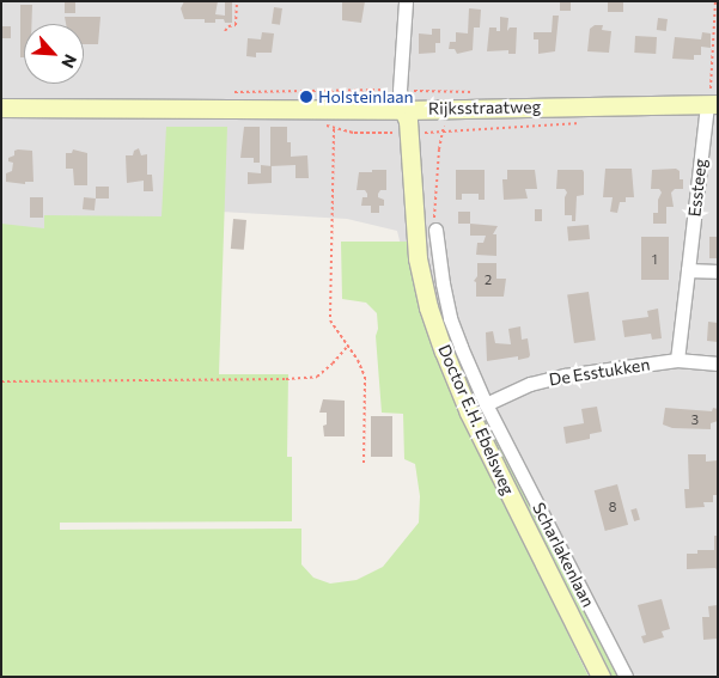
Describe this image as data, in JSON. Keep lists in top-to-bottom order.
{
  "streets": {
    "main road": ["Rijksstraatweg", "Doctor E.H. Ebelsweg"],
    "street": ["Essteeg", "De Esstukken", "Scharlakenlaan"]
  },
  "crossings": [
    ["Rijksstraatweg", "Essteeg"],
    ["Rijksstraatweg", "Doctor E.H. Ebelsweg"],
    ["Essteeg", "De Esstukken"],
    ["De Esstukken", "Scharlakenlaan"]
  ],
  "places": ["Holsteinlaan"],
  "house_numbers": [
    "1",
    "2",
    "3",
    "8"
  ],
  "north": "bottom right"
}
